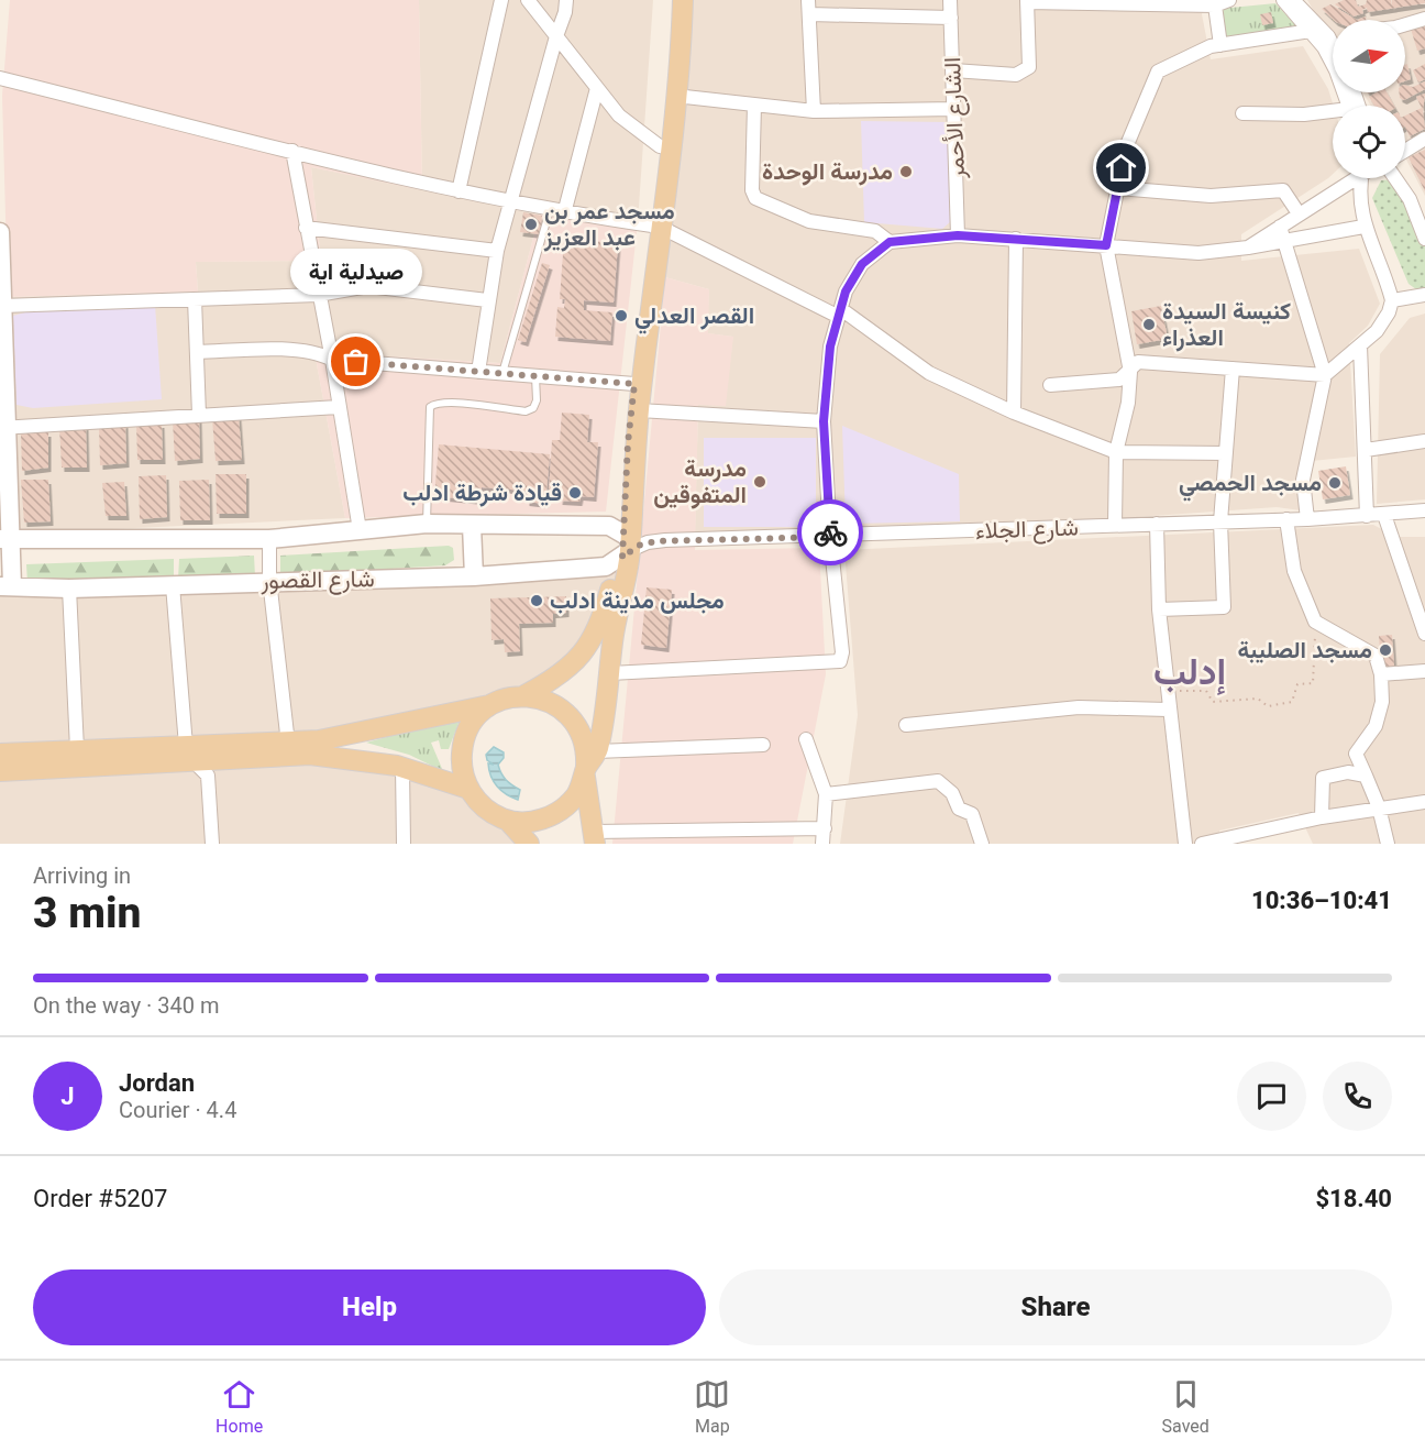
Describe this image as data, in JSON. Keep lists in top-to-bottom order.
{
  "streets": {
    "street": ["الشارع الأحمر", "شارع الجلاء", "شارع القصور"]
  },
  "crossings": [
    ["شارع الجلاء", "شارع القصور"]
  ],
  "districts": ["إدلب"],
  "places": [
    "مدرسة الوحدة",
    "مسجد عمر بن عبد العزيز",
    "القصر العدلي",
    "كنيسة السيدة العذراء",
    "صيدلية اية",
    "مدرسة المتفوقين",
    "مسجد الحمصي",
    "قيادة شرطة ادلب",
    "مجلس مدينة ادلب",
    "مسجد الصليبة"
  ],
  "north": "right",
  "page": {
    "bubble": "صيدلية اية",
    "heading": ["3 min", "Arriving in", "10:36–10:41"],
    "panel": [
      "Jordan",
      "Courier · 4.4",
      "Order #5207",
      "$18.40"
    ],
    "bar": "On the way · 340 m",
    "round": "J",
    "buttons": ["Help", "Share"],
    "tabs": ["Home", "Map", "Saved"]
  }
}
